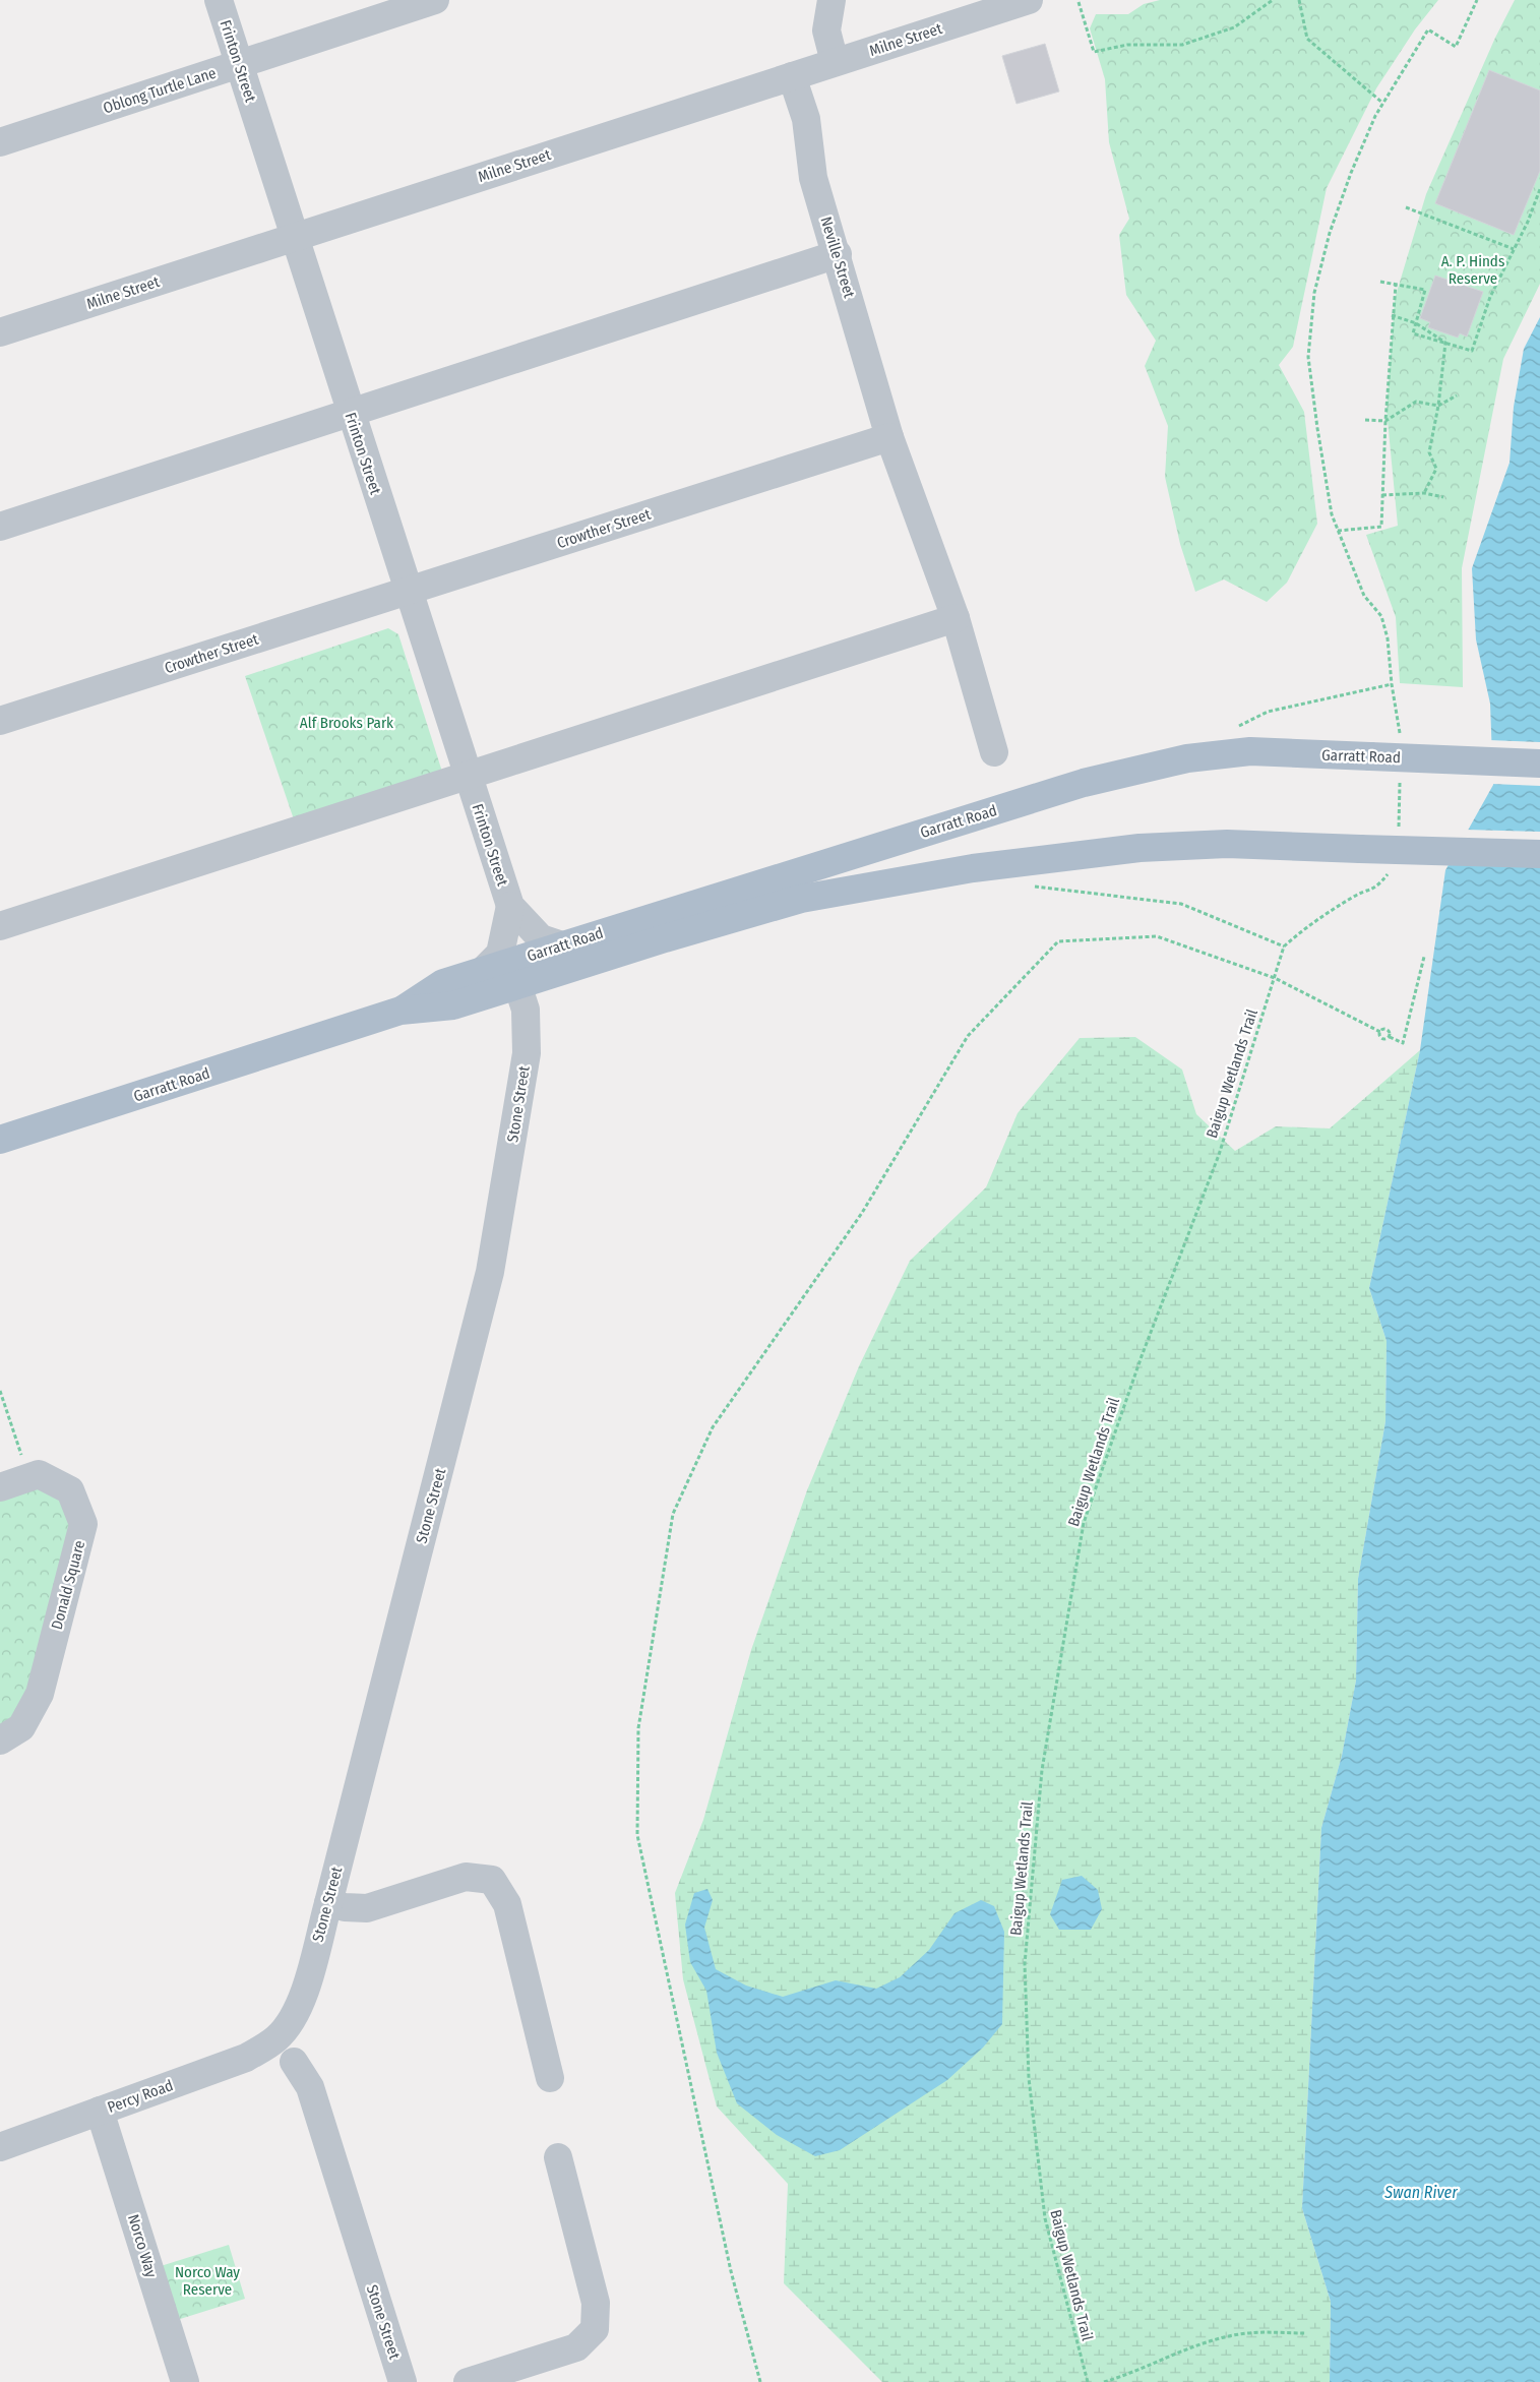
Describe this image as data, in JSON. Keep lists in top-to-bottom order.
{
  "streets": {
    "main road": ["Garratt Road"],
    "street": [
      "Milne Street",
      "Frinton Street",
      "Oblong Turtle Lane",
      "Neville Street",
      "Crowther Street",
      "Stone Street",
      "Donald Square",
      "Percy Road",
      "Norco Way"
    ],
    "path": ["Baigup Wetlands Trail"]
  },
  "crossings": [
    ["Milne Street", "Frinton Street"],
    ["Milne Street", "Neville Street"],
    ["Frinton Street", "Oblong Turtle Lane"],
    ["Frinton Street", "Crowther Street"],
    ["Frinton Street", "Garratt Road"],
    ["Neville Street", "Crowther Street"],
    ["Garratt Road", "Stone Street"],
    ["Stone Street", "Percy Road"],
    ["Percy Road", "Norco Way"]
  ],
  "water": ["Swan River"],
  "parks": ["A. P. Hinds Reserve", "Alf Brooks Park", "Norco Way Reserve"]
}
